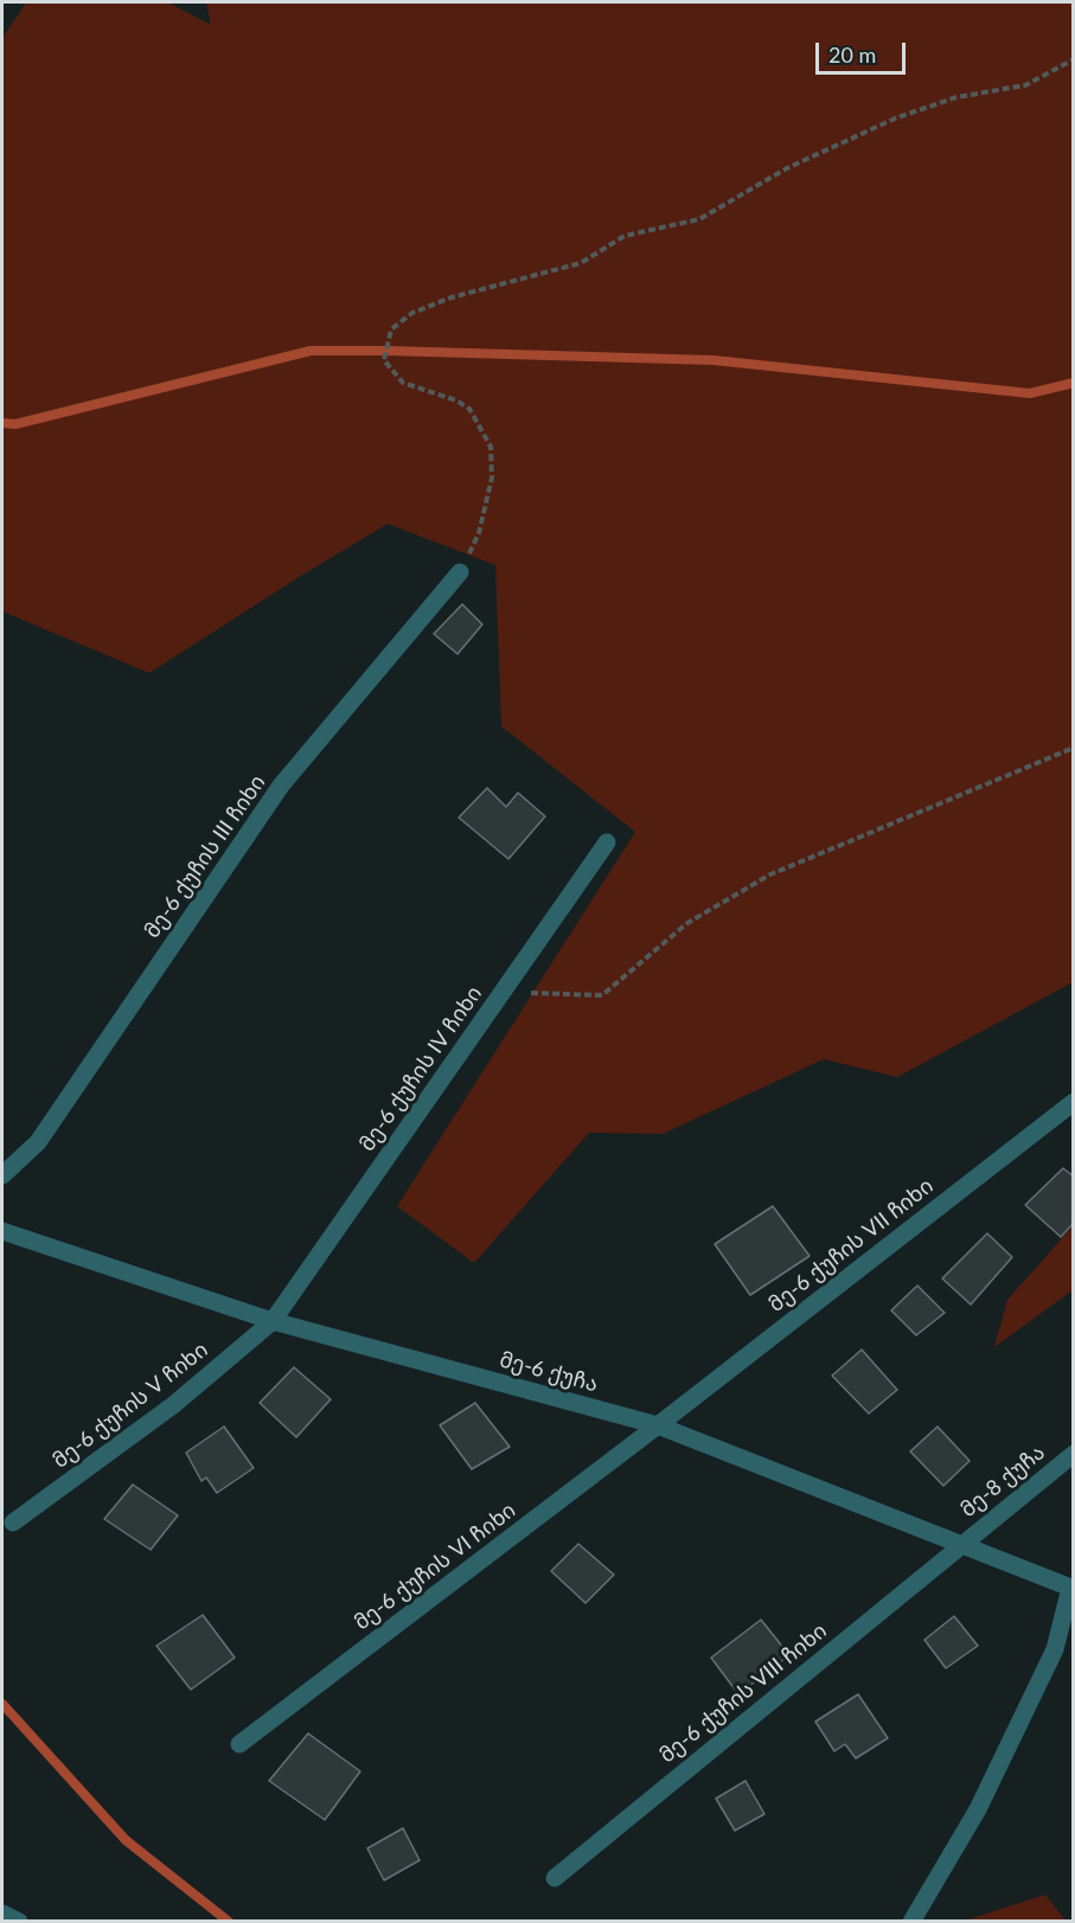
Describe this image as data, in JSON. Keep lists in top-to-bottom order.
{
  "streets": {
    "street": [
      "მე-6 ქუჩის III ჩიხი",
      "მე-6 ქუჩის IV ჩიხი",
      "მე-6 ქუჩის VII ჩიხი",
      "მე-6 ქუჩა",
      "მე-6 ქუჩის V ჩიხი",
      "მე-8 ქუჩა",
      "მე-6 ქუჩის VI ჩიხი",
      "მე-6 ქუჩის VIII ჩიხი"
    ]
  },
  "crossings": [
    ["მე-6 ქუჩის IV ჩიხი", "მე-6 ქუჩა"],
    ["მე-6 ქუჩის IV ჩიხი", "მე-6 ქუჩის V ჩიხი"],
    ["მე-6 ქუჩის VII ჩიხი", "მე-6 ქუჩა"],
    ["მე-6 ქუჩის VII ჩიხი", "მე-6 ქუჩის VI ჩიხი"],
    ["მე-6 ქუჩა", "მე-6 ქუჩის V ჩიხი"],
    ["მე-6 ქუჩა", "მე-8 ქუჩა"],
    ["მე-6 ქუჩა", "მე-6 ქუჩის VI ჩიხი"],
    ["მე-6 ქუჩა", "მე-6 ქუჩის VIII ჩიხი"],
    ["მე-8 ქუჩა", "მე-6 ქუჩის VIII ჩიხი"]
  ],
  "scale_bar": "20 m"
}
